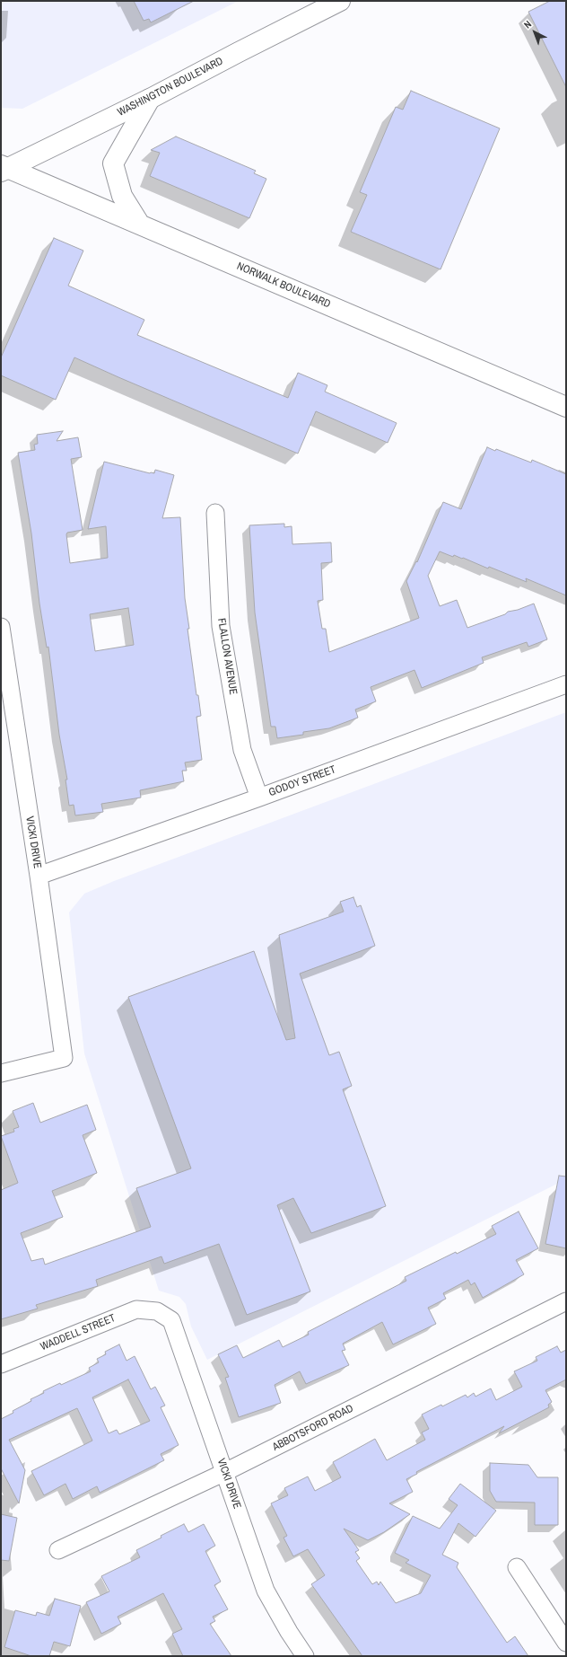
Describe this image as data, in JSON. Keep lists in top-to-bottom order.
{
  "streets": {
    "main road": ["WASHINGTON BOULEVARD", "NORWALK BOULEVARD"],
    "street": [
      "FLALLON AVENUE",
      "GODOY STREET",
      "VICKI DRIVE",
      "WADDELL STREET",
      "ABBOTSFORD ROAD"
    ]
  },
  "crossings": [
    ["WASHINGTON BOULEVARD", "NORWALK BOULEVARD"],
    ["FLALLON AVENUE", "GODOY STREET"],
    ["GODOY STREET", "VICKI DRIVE"],
    ["VICKI DRIVE", "WADDELL STREET"],
    ["VICKI DRIVE", "ABBOTSFORD ROAD"]
  ],
  "north": "top left"
}
